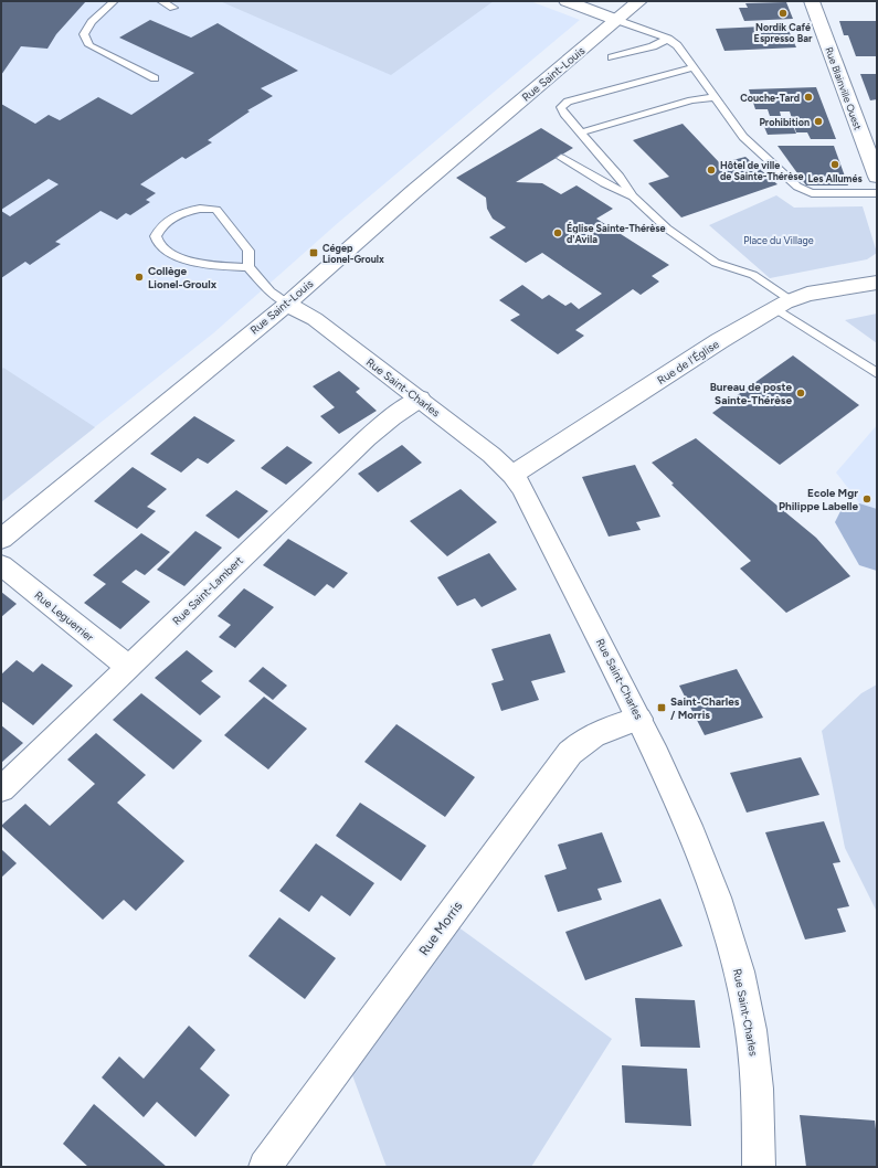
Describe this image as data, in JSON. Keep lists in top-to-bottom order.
{
  "streets": {
    "street": [
      "Rue Saint-Louis",
      "Rue Blainville Ouest",
      "Rue de l'Église",
      "Rue Saint-Charles",
      "Rue Saint-Lambert",
      "Rue Leguerrier",
      "Rue Morris"
    ]
  },
  "crossings": [
    ["Rue Saint-Louis", "Rue Saint-Charles"],
    ["Rue de l'Église", "Rue Saint-Charles"],
    ["Rue Saint-Charles", "Rue Saint-Lambert"],
    ["Rue Saint-Charles", "Rue Morris"],
    ["Rue Saint-Lambert", "Rue Leguerrier"]
  ],
  "parks": ["Place du Village"],
  "places": {
    "other": [
      "Nordik Café Espresso Bar",
      "Couche-Tard",
      "Prohibition",
      "Les Allumés",
      "Hôtel de ville de Sainte-Thérèse",
      "Église Sainte-Thérèse d'Avila",
      "Collège Lionel-Groulx",
      "Bureau de poste Sainte-Thérèse",
      "Ecole Mgr Philippe Labelle"
    ],
    "transit": ["Cégep Lionel-Groulx", "Saint-Charles / Morris"]
  }
}
